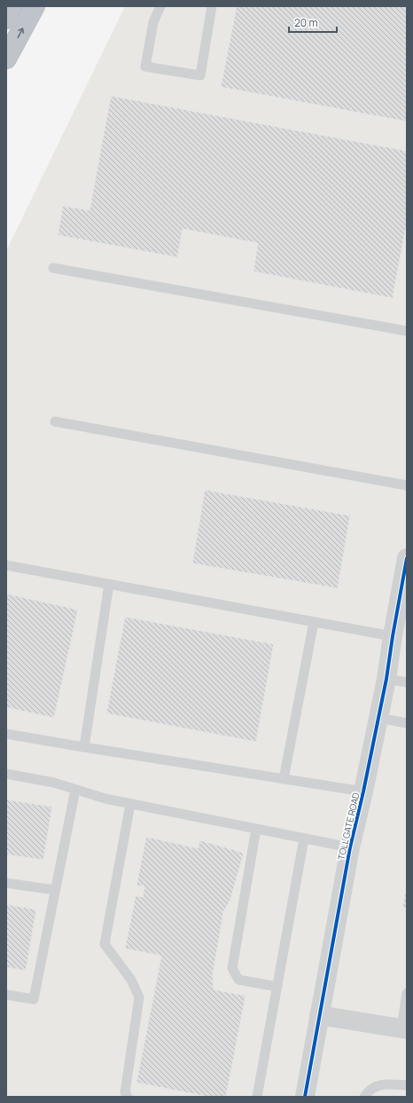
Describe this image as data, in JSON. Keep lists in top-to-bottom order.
{
  "streets": {
    "street": ["TOLL GATE ROAD"]
  },
  "scale_bar": "20 m"
}
